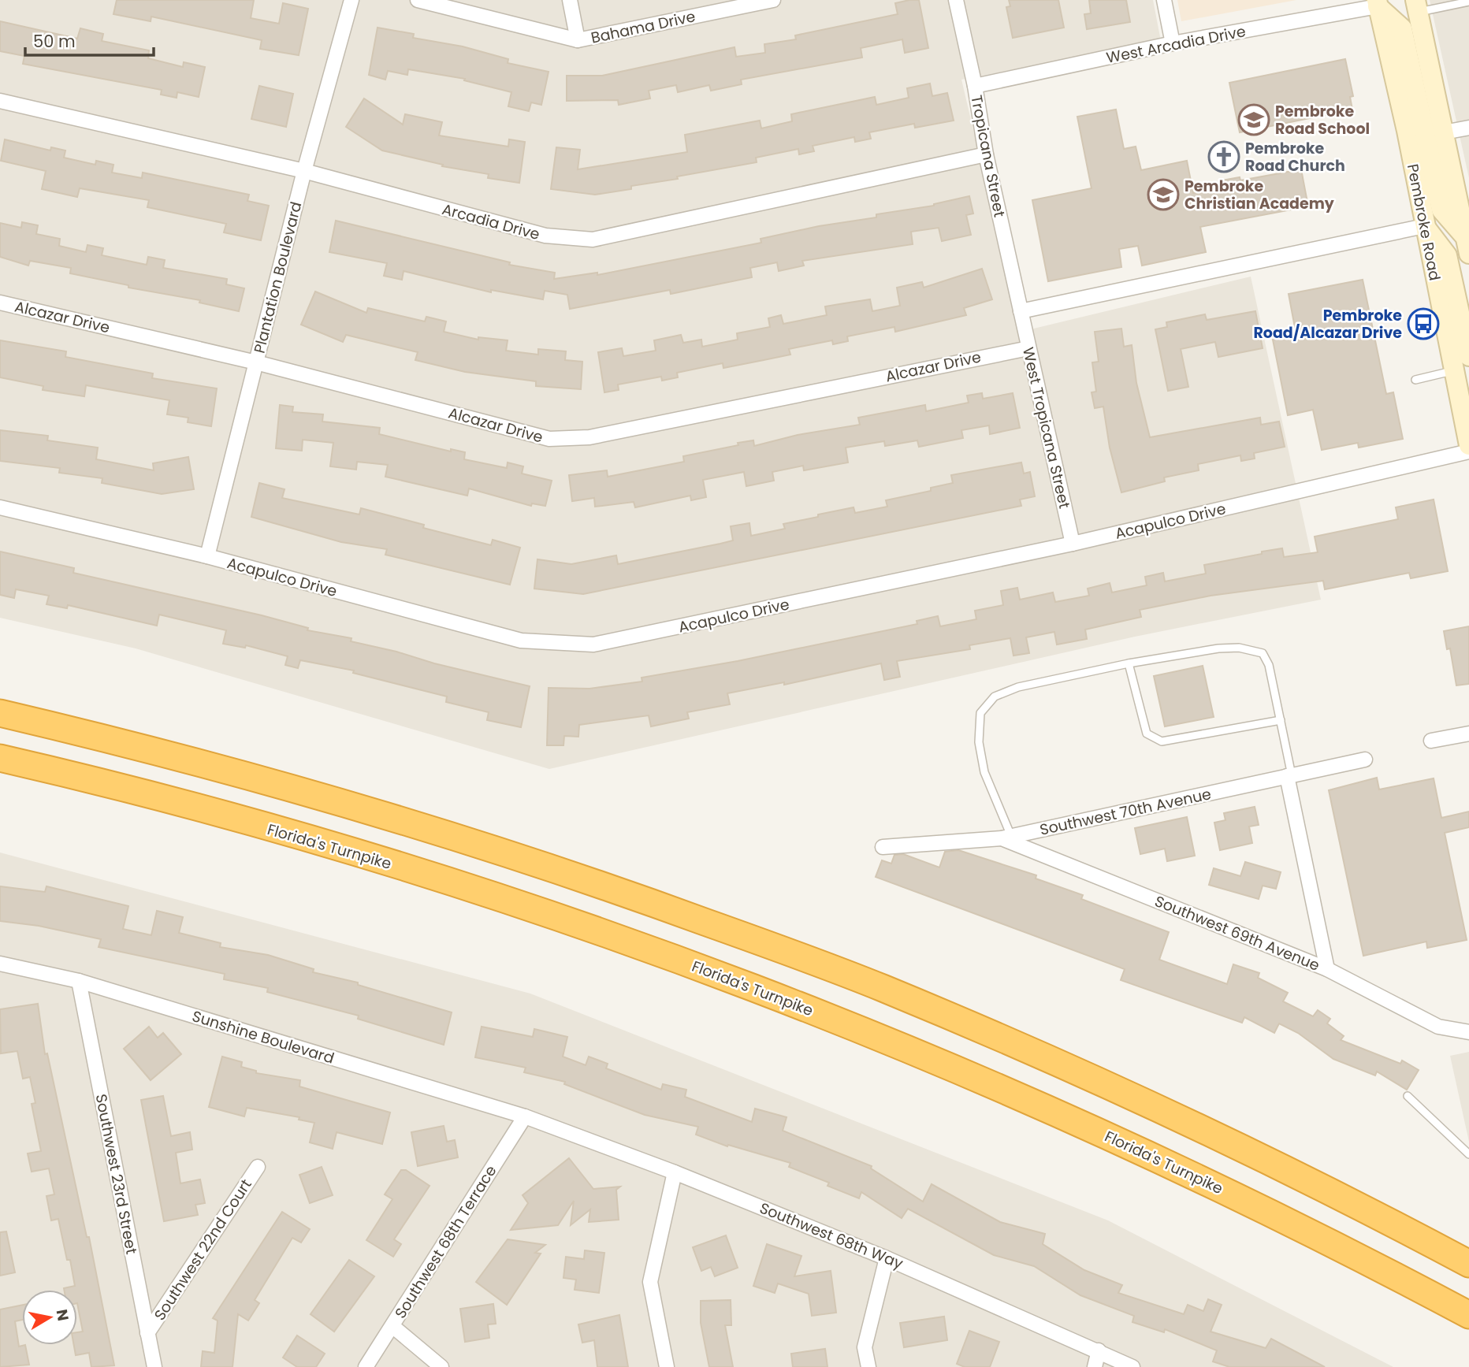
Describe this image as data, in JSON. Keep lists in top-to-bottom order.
{
  "streets": {
    "highway": ["Florida's Turnpike"],
    "main road": ["Pembroke Road"],
    "street": [
      "Bahama Drive",
      "West Arcadia Drive",
      "Tropicana Street",
      "Arcadia Drive",
      "Plantation Boulevard",
      "Alcazar Drive",
      "West Tropicana Street",
      "Acapulco Drive",
      "Southwest 70th Avenue",
      "Southwest 69th Avenue",
      "Sunshine Boulevard",
      "Southwest 23rd Street",
      "Southwest 68th Way",
      "Southwest 68th Terrace",
      "Southwest 22nd Court"
    ]
  },
  "crossings": [
    ["West Arcadia Drive", "Tropicana Street"],
    ["West Arcadia Drive", "Pembroke Road"],
    ["Tropicana Street", "Arcadia Drive"],
    ["Tropicana Street", "West Tropicana Street"],
    ["Arcadia Drive", "Plantation Boulevard"],
    ["Plantation Boulevard", "Alcazar Drive"],
    ["Plantation Boulevard", "Acapulco Drive"],
    ["Alcazar Drive", "West Tropicana Street"],
    ["West Tropicana Street", "Acapulco Drive"],
    ["Southwest 70th Avenue", "Southwest 69th Avenue"],
    ["Sunshine Boulevard", "Southwest 23rd Street"],
    ["Sunshine Boulevard", "Southwest 68th Way"],
    ["Sunshine Boulevard", "Southwest 68th Terrace"],
    ["Southwest 23rd Street", "Southwest 22nd Court"],
    ["Southwest 68th Way", "Southwest 68th Terrace"]
  ],
  "places": {
    "school or university": ["Pembroke Road School", "Pembroke Christian Academy"],
    "church": ["Pembroke Road Church"],
    "bus stop": ["Pembroke Road/Alcazar Drive"]
  },
  "scale_bar": "50 m",
  "north": "right"
}
